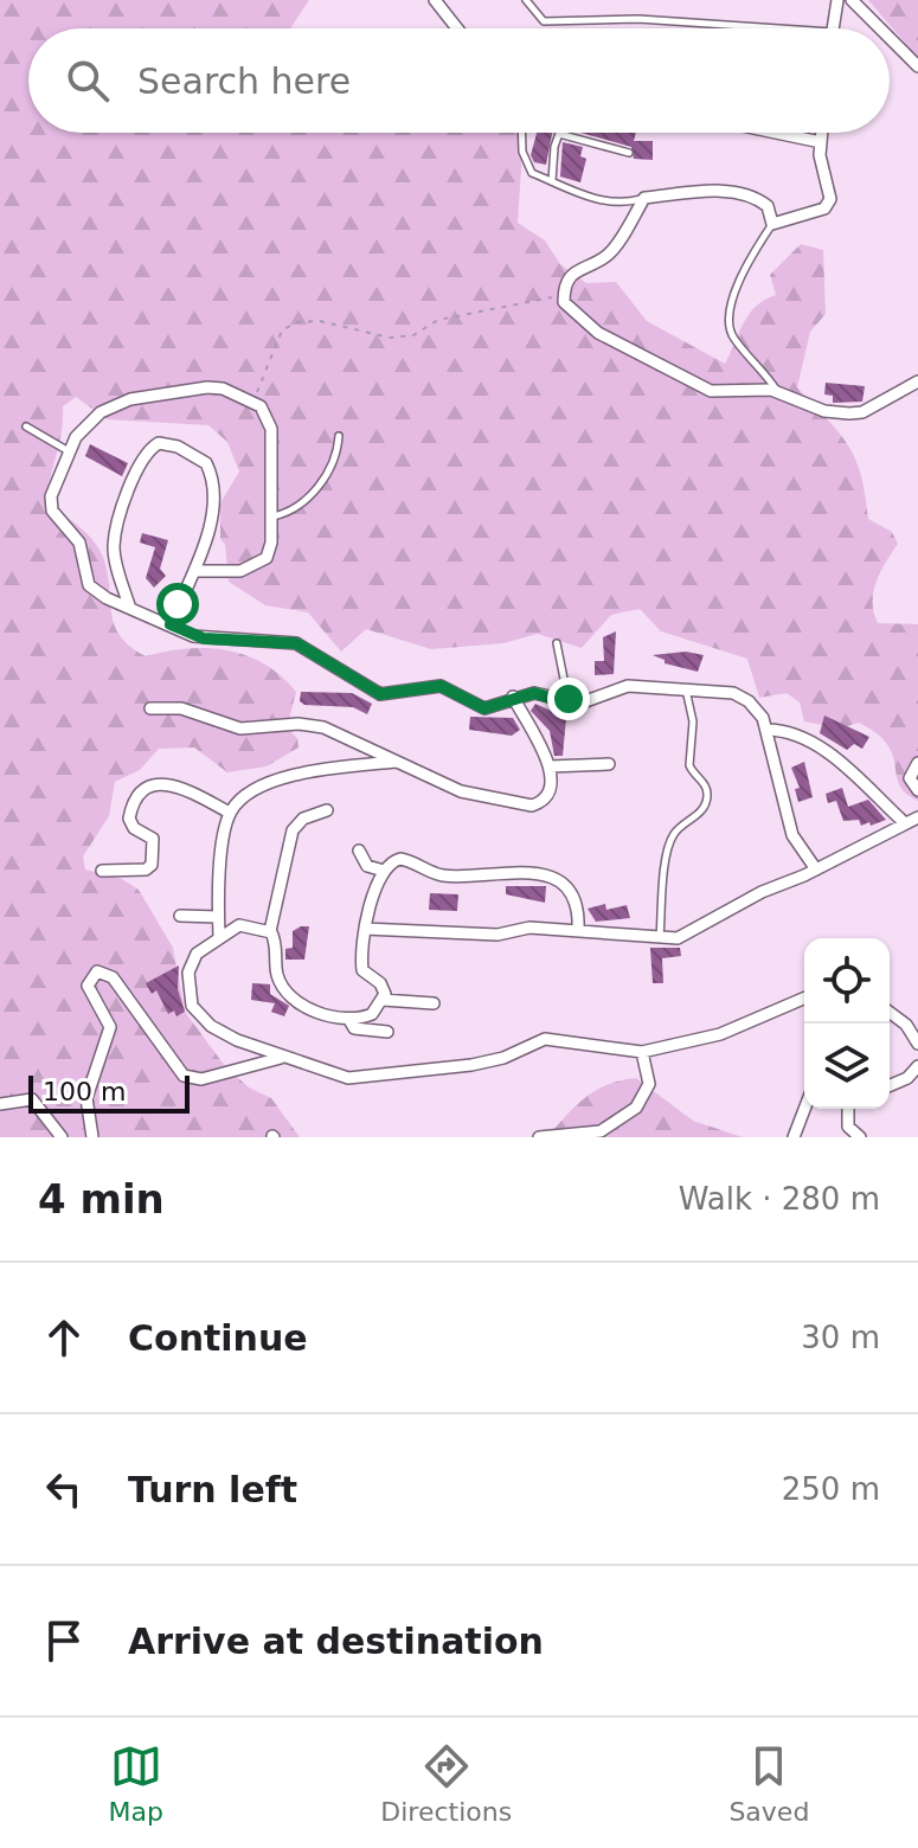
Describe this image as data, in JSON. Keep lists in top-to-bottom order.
{
  "scale_bar": "100 m",
  "page": {
    "search": "Search here",
    "scale": "100 m",
    "heading": ["4 min", "Walk · 280 m"],
    "list": [
      ["Continue", "30 m"],
      ["Turn left", "250 m"],
      "Arrive at destination"
    ],
    "nav": ["Map", "Directions", "Saved"]
  }
}
